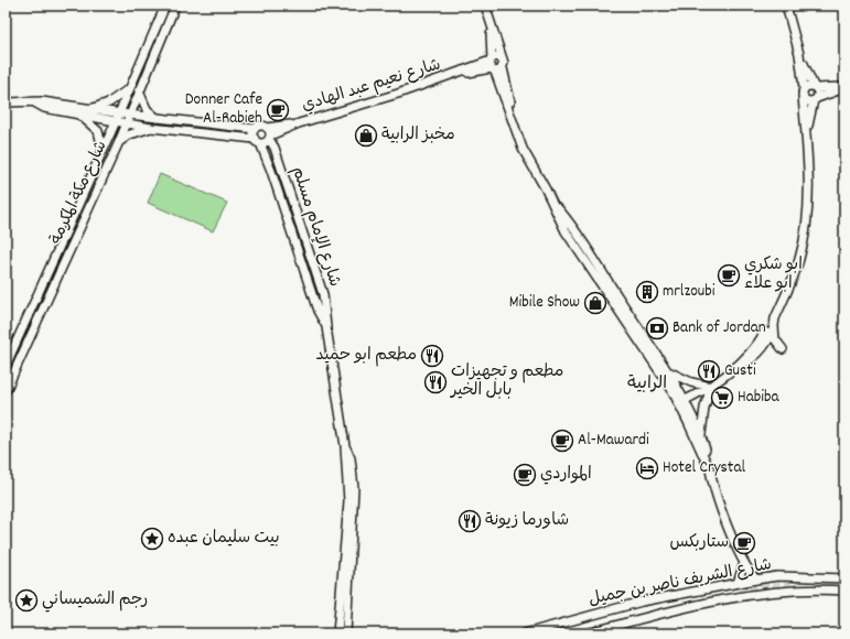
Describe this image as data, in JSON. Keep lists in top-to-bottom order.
{
  "streets": {
    "street": [
      "شارع نعيم عبد الهادي",
      "شارع مكة المكرمة",
      "شارع الإمام مسلم",
      "شارع الشريف ناصر بن جميل"
    ]
  },
  "crossings": [
    ["شارع نعيم عبد الهادي", "شارع الإمام مسلم"]
  ],
  "districts": ["الرابية"],
  "places": {
    "cafe": [
      "Donner Cafe Al-Rabieh",
      "ابو شكري ابو علاء",
      "Al-Mawardi",
      "المواردي",
      "ستاربكس"
    ],
    "shop": ["مخبز الرابية", "Mibile Show"],
    "building": ["mrlzoubi"],
    "bank": ["Bank of Jordan"],
    "restaurant": [
      "مطعم ابو حميد",
      "Gusti",
      "مطعم و تجهيزات بابل الخير",
      "شاورما زيونة"
    ],
    "supermarket": ["Habiba"],
    "hotel": ["Hotel Crystal"],
    "place": ["بيت سليمان عبده", "رجم الشميساني"]
  }
}
